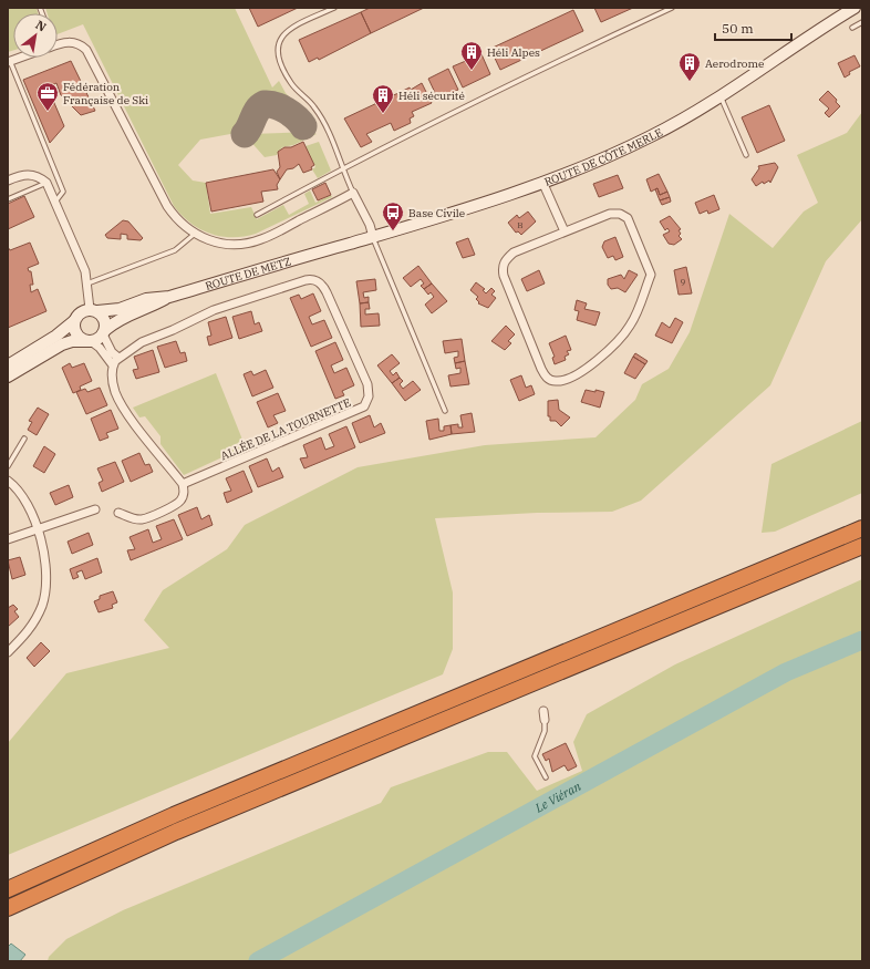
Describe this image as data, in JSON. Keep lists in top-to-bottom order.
{
  "streets": {
    "main road": ["ROUTE DE CÔTE MERLE", "ROUTE DE METZ"],
    "street": ["ALLÉE DE LA TOURNETTE"]
  },
  "crossings": [
    ["ROUTE DE CÔTE MERLE", "ROUTE DE METZ"]
  ],
  "water": ["Le Viéran"],
  "places": {
    "building": ["Héli Alpes", "Aerodrome", "Héli sécurité"],
    "office": ["Fédération Française de Ski"],
    "bus stop": ["Base Civile"]
  },
  "house_numbers": ["B", "9"],
  "scale_bar": "50 m",
  "north": "top right"
}
